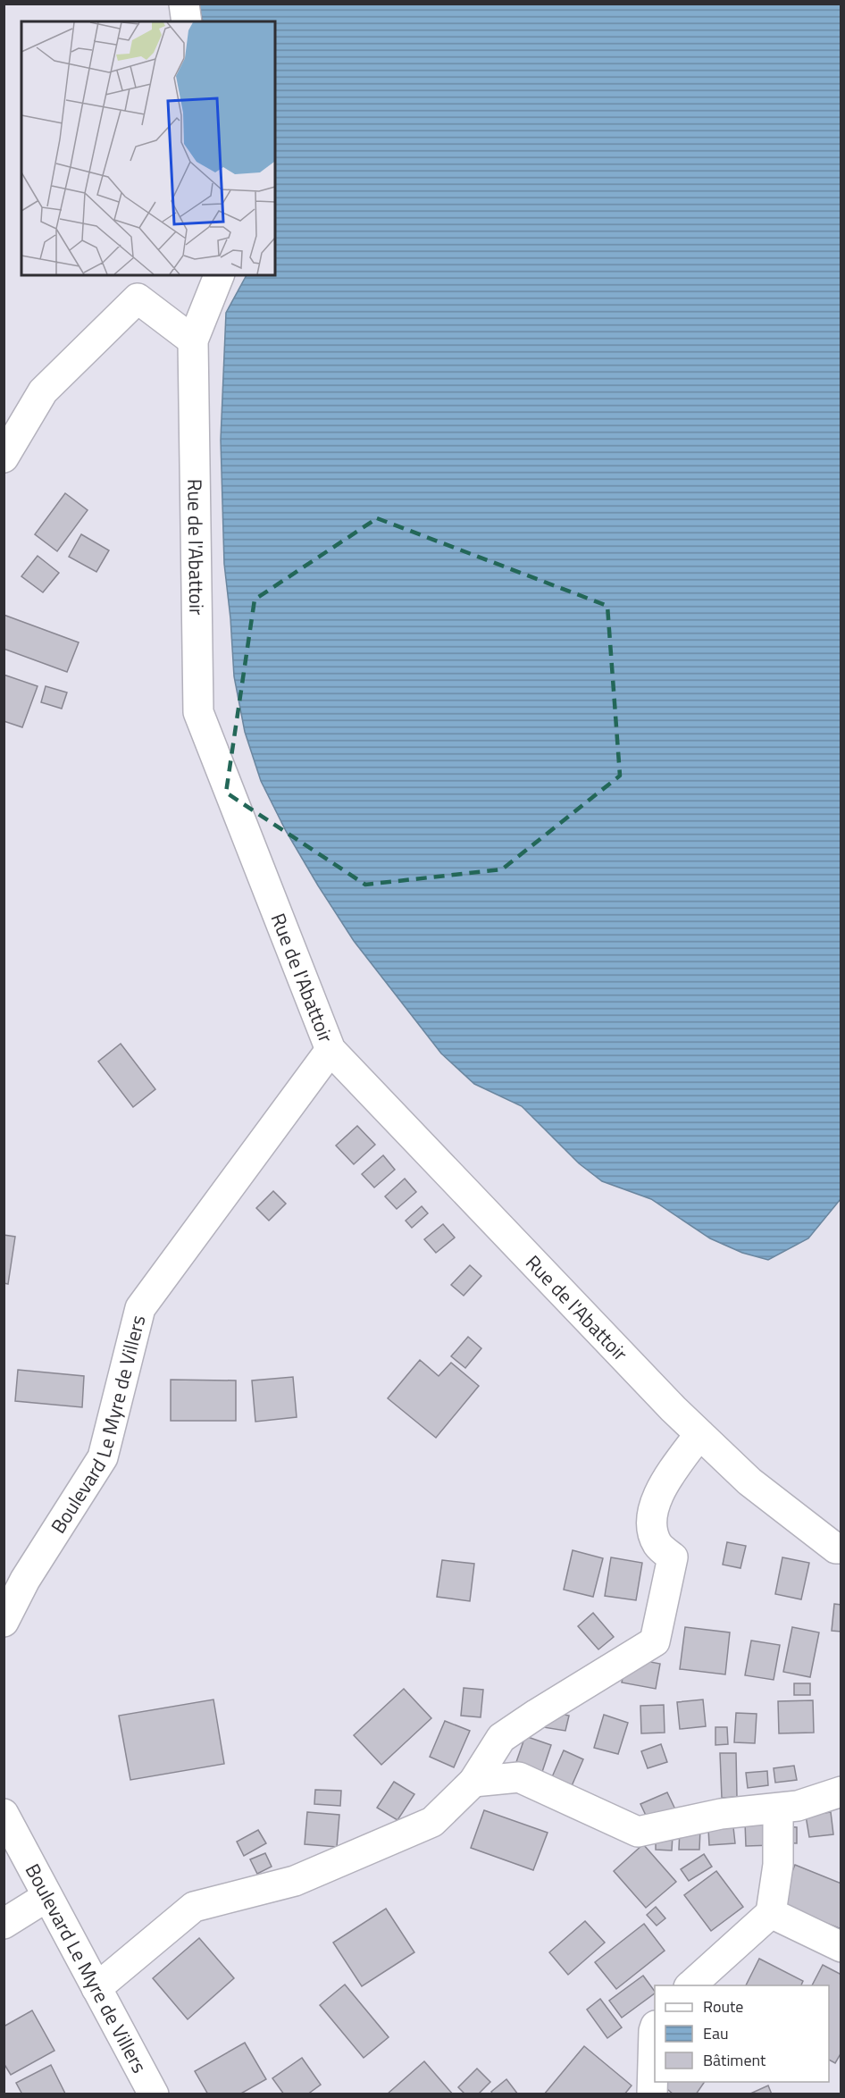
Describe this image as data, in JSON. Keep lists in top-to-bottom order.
{
  "streets": {
    "street": ["Rue de l'Abattoir", "Boulevard Le Myre de Villers"]
  },
  "crossings": [
    ["Rue de l'Abattoir", "Boulevard Le Myre de Villers"]
  ],
  "legend": ["Route", "Eau", "Bâtiment"]
}
